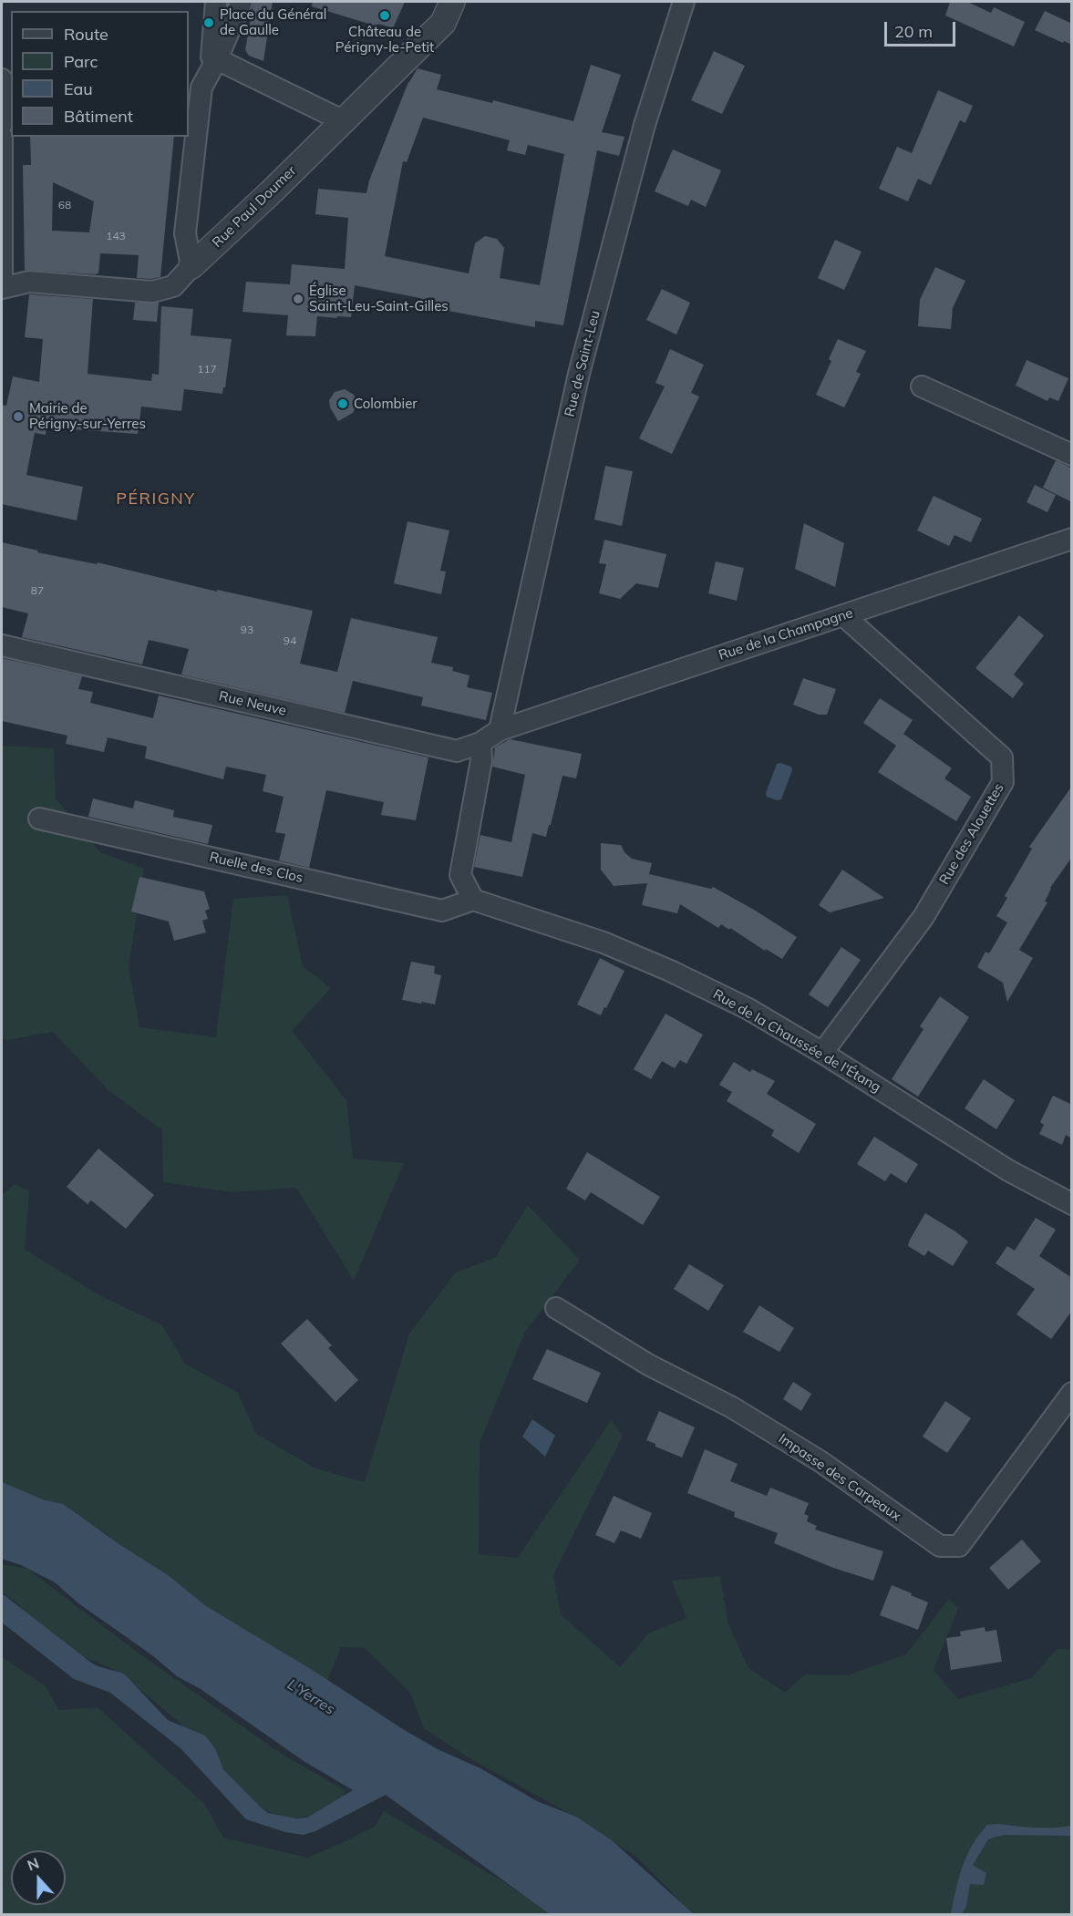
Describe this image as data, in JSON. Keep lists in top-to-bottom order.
{
  "streets": {
    "street": [
      "Rue Paul Doumer",
      "Rue de Saint-Leu",
      "Rue de la Champagne",
      "Rue Neuve",
      "Rue des Alouettes",
      "Ruelle des Clos",
      "Rue de la Chaussée de l'Étang",
      "Impasse des Carpeaux"
    ]
  },
  "crossings": [
    ["Rue de Saint-Leu", "Rue de la Champagne"],
    ["Rue de Saint-Leu", "Rue Neuve"],
    ["Rue de la Champagne", "Rue Neuve"],
    ["Rue de la Champagne", "Rue des Alouettes"],
    ["Rue des Alouettes", "Rue de la Chaussée de l'Étang"],
    ["Ruelle des Clos", "Rue de la Chaussée de l'Étang"]
  ],
  "districts": ["PÉRIGNY"],
  "water": ["L'Yerres"],
  "places": [
    "Château de Périgny-le-Petit",
    "Place du Général de Gaulle",
    "Église Saint-Leu-Saint-Gilles",
    "Colombier",
    "Mairie de Périgny-sur-Yerres"
  ],
  "house_numbers": [
    "68",
    "143",
    "117",
    "87",
    "93",
    "94"
  ],
  "legend": [
    "Route",
    "Parc",
    "Eau",
    "Bâtiment"
  ],
  "scale_bar": "20 m",
  "north": "top"
}
